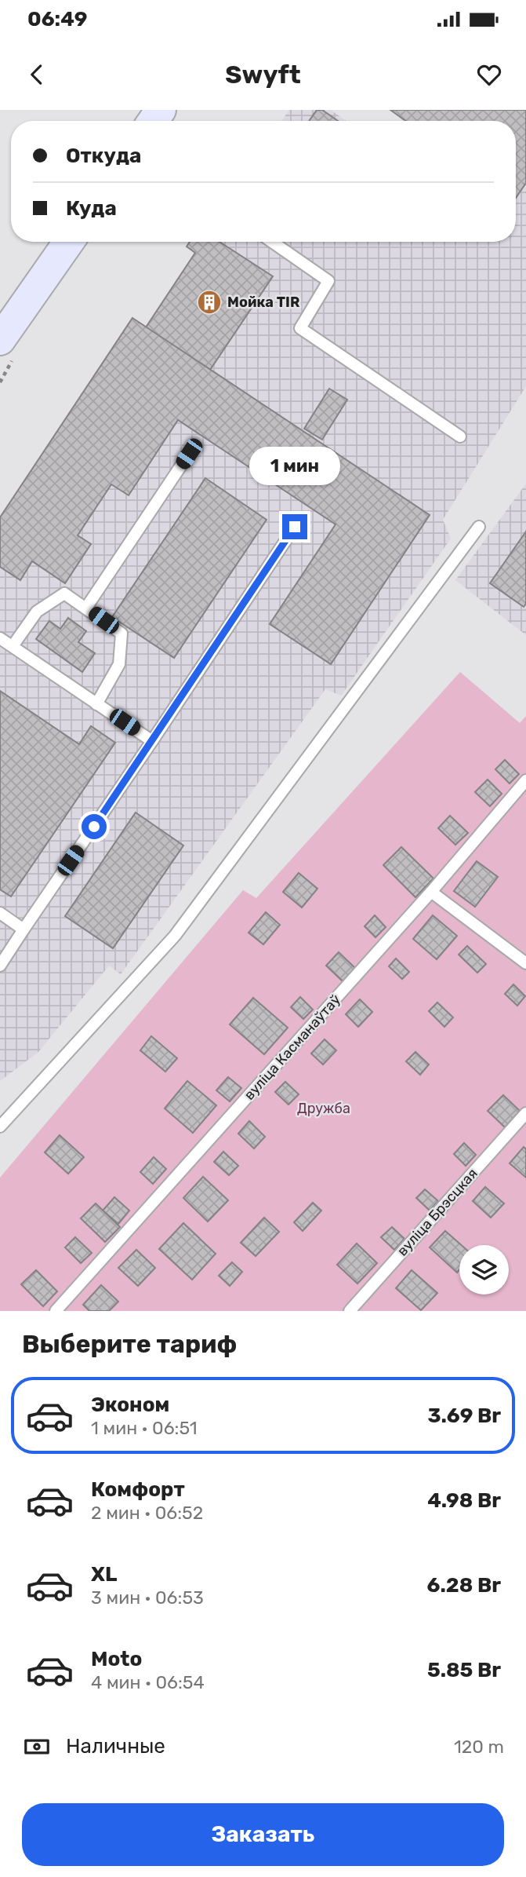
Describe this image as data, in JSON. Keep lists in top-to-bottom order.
{
  "streets": {
    "lane": ["вуліца Касманаўтаў", "вуліца Брэсцкая"]
  },
  "parks": ["Дружба"],
  "places": {
    "building": ["Мойка TIR"]
  },
  "page": {
    "status": "06:49",
    "header": "Swyft",
    "banner": ["Откуда", "Куда"],
    "bubble": "1 мин",
    "heading": "Выберите тариф",
    "list": [
      {
        "name": "Эконом",
        "note": "1 мин · 06:51",
        "value": "3.69 Br"
      },
      {
        "name": "Комфорт",
        "note": "2 мин · 06:52",
        "value": "4.98 Br"
      },
      {
        "name": "XL",
        "note": "3 мин · 06:53",
        "value": "6.28 Br"
      },
      {
        "name": "Moto",
        "note": "4 мин · 06:54",
        "value": "5.85 Br"
      }
    ],
    "pay": ["Наличные", "120 m"],
    "buttons": "Заказать"
  }
}
